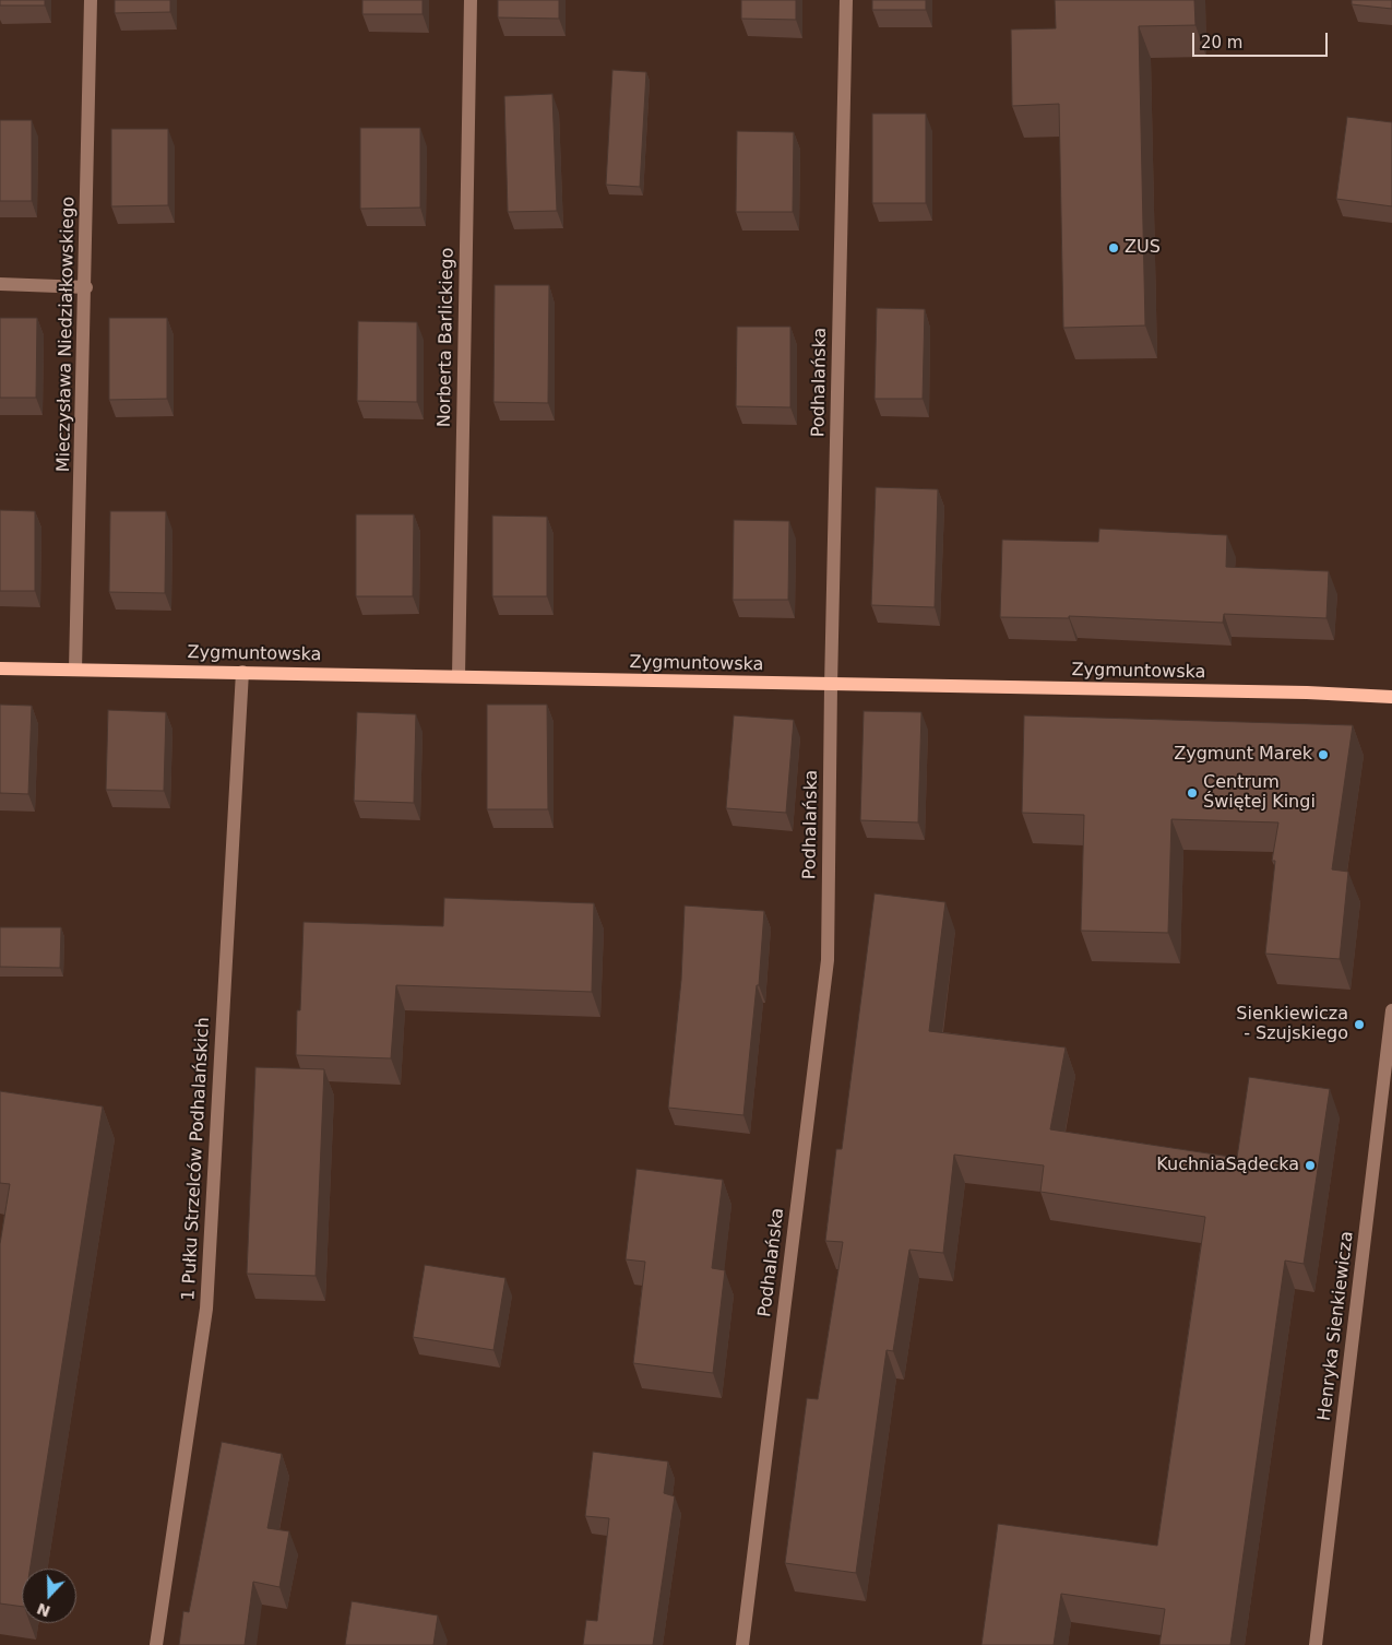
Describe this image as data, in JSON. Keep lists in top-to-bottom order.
{
  "streets": {
    "main road": ["Zygmuntowska"],
    "street": [
      "Mieczysława Niedziałkowskiego",
      "Norberta Barlickiego",
      "Podhalańska",
      "1 Pułku Strzelców Podhalańskich",
      "Henryka Sienkiewicza"
    ]
  },
  "crossings": [
    ["Mieczysława Niedziałkowskiego", "Zygmuntowska"],
    ["Norberta Barlickiego", "Zygmuntowska"],
    ["Podhalańska", "Zygmuntowska"],
    ["Zygmuntowska", "1 Pułku Strzelców Podhalańskich"]
  ],
  "places": [
    "ZUS",
    "Zygmunt Marek",
    "Centrum Świętej Kingi",
    "Sienkiewicza - Szujskiego",
    "KuchniaSądecka"
  ],
  "scale_bar": "20 m",
  "north": "bottom"
}
